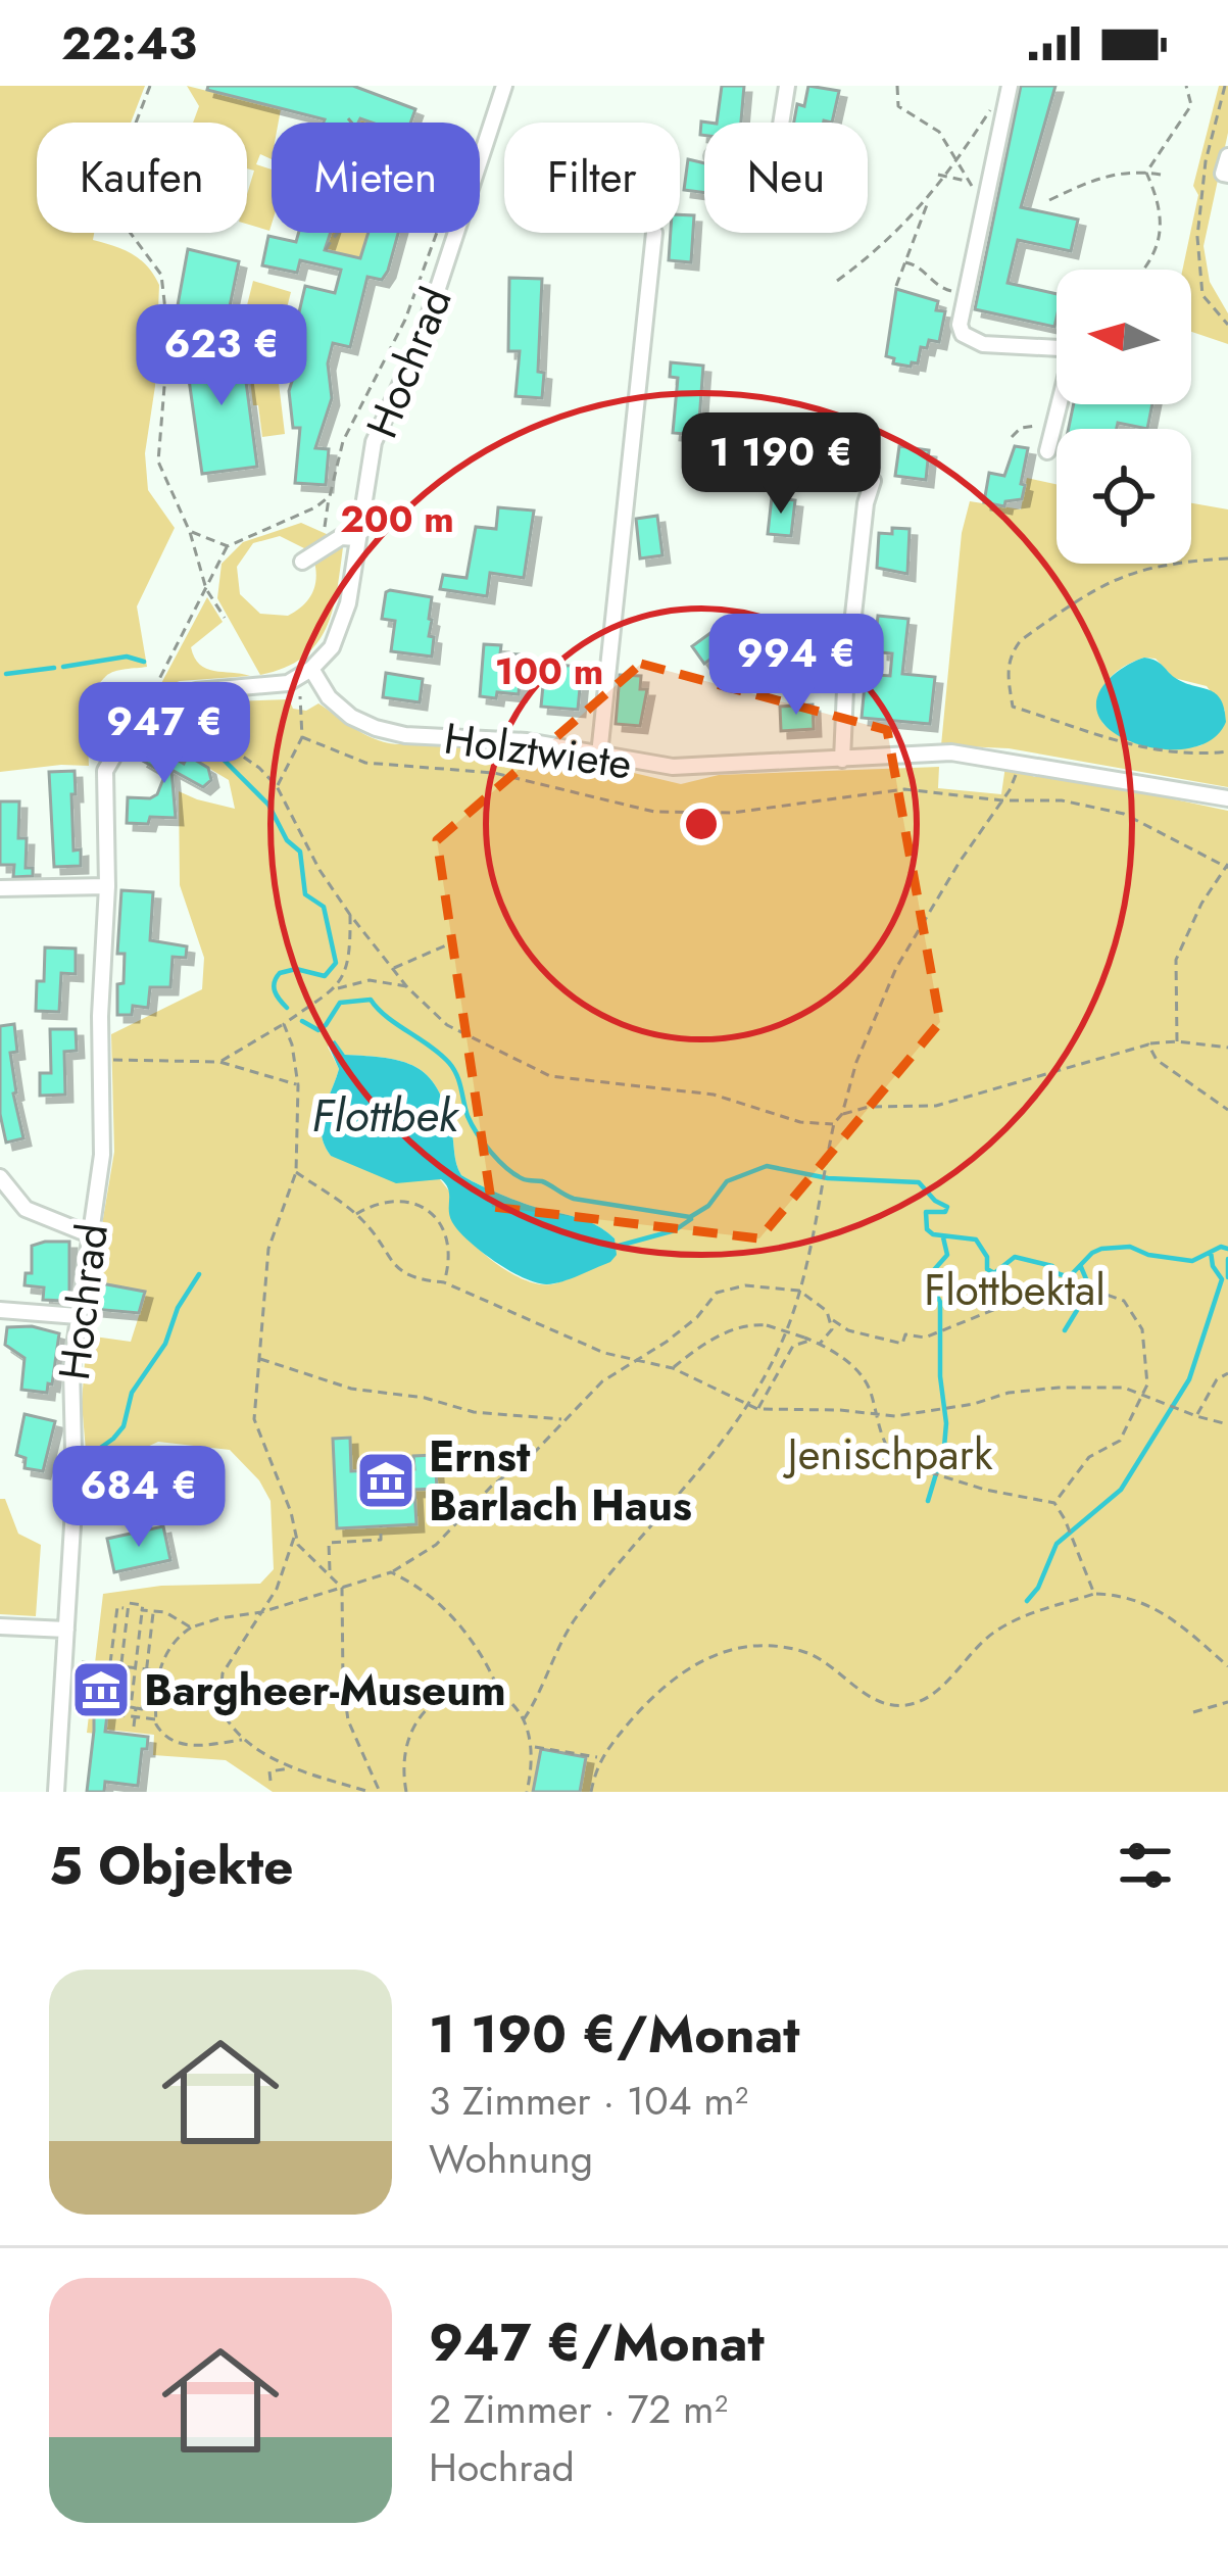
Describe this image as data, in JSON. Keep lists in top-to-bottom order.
{
  "streets": {
    "street": ["Hochrad", "Holztwiete"]
  },
  "crossings": [
    ["Hochrad", "Holztwiete"]
  ],
  "water": ["Flottbek"],
  "parks": ["Flottbektal", "Jenischpark"],
  "places": {
    "museum": ["Ernst Barlach Haus", "Bargheer-Museum"]
  },
  "north": "left",
  "page": {
    "status": "22:43",
    "chip": [
      "Kaufen",
      "Mieten",
      "Filter",
      "Neu"
    ],
    "price": [
      "623 €",
      "1 190 €",
      "994 €",
      "947 €",
      "684 €"
    ],
    "heading": "5 Objekte",
    "list": [
      {
        "name": "1 190 €/Monat",
        "note": "3 Zimmer · 104 m² · Wohnung"
      },
      {
        "name": "947 €/Monat",
        "note": "2 Zimmer · 72 m² · Hochrad"
      }
    ]
  },
  "rings": ["200 m", "100 m"]
}
